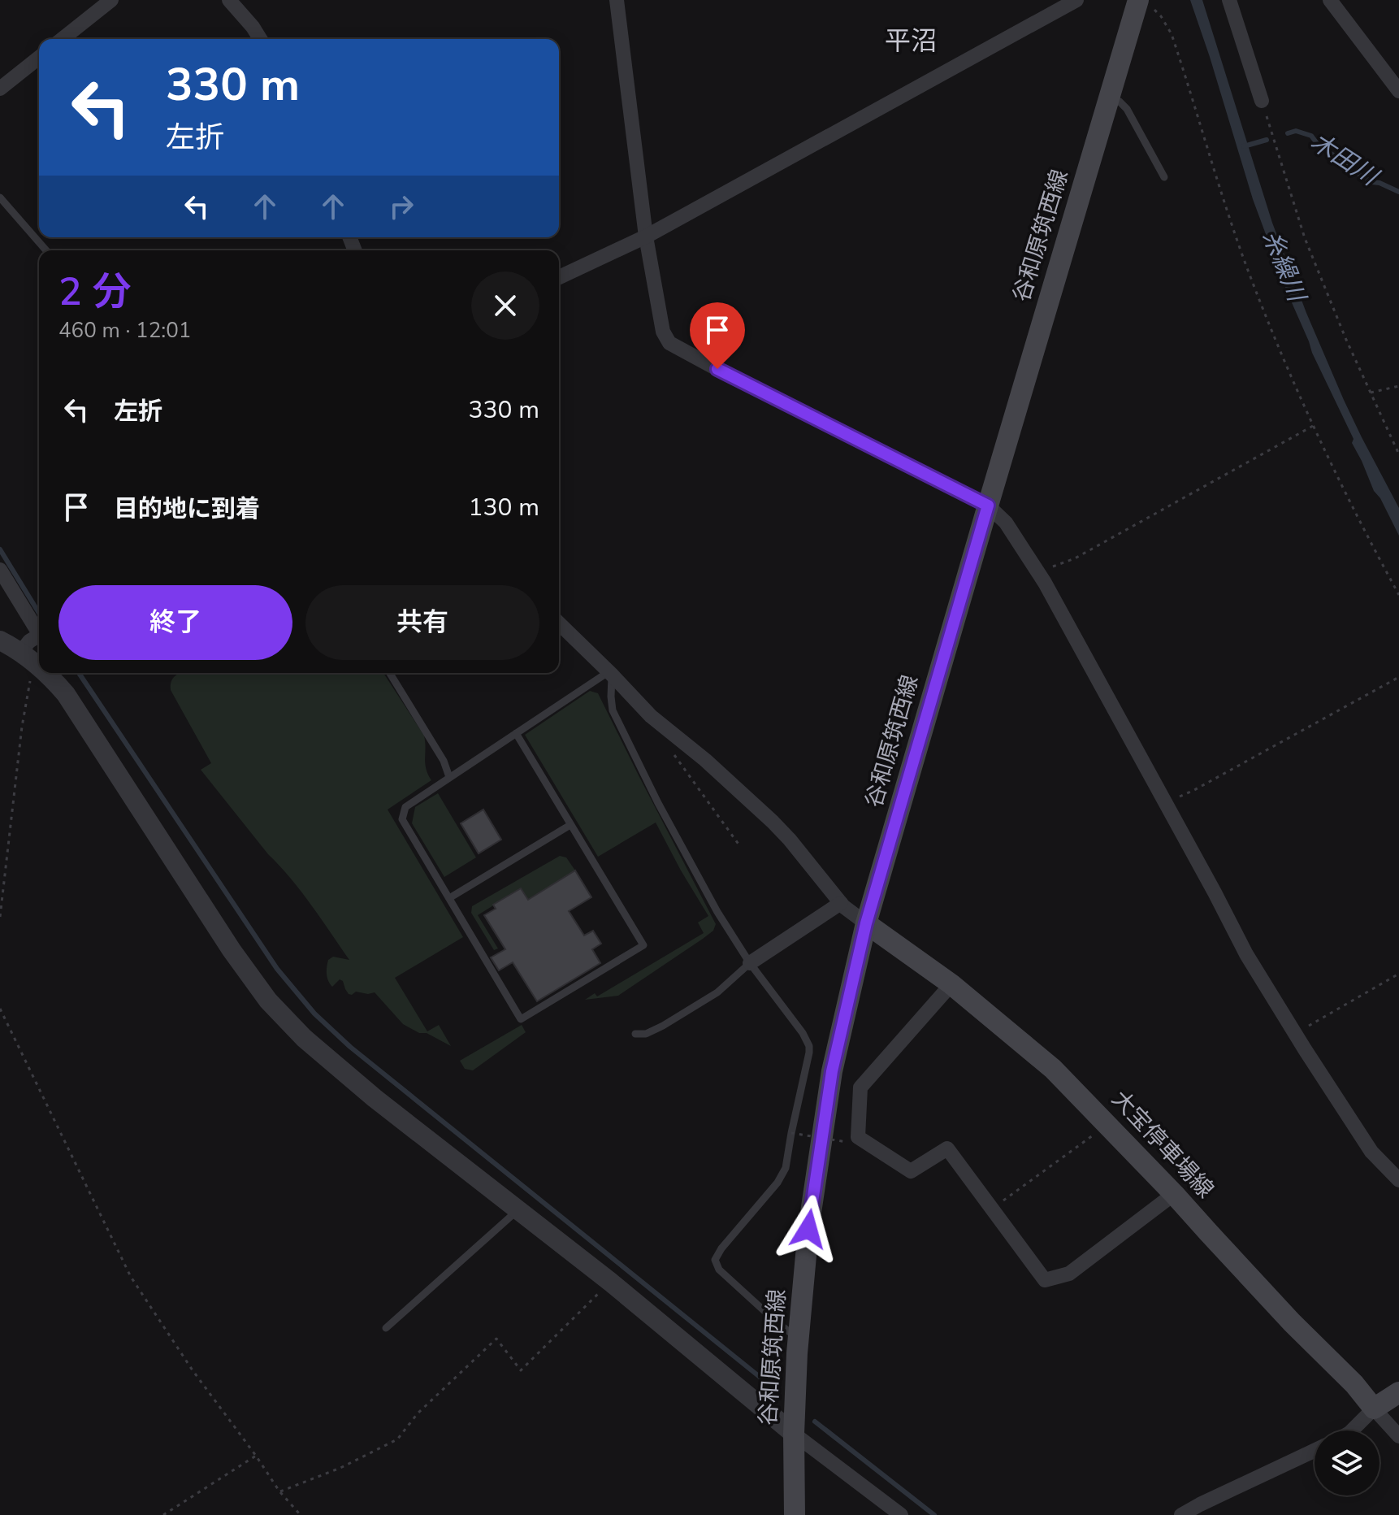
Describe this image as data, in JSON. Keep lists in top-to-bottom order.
{
  "streets": {
    "main road": ["谷和原筑西線", "大宝停車場線"]
  },
  "crossings": [
    ["谷和原筑西線", "大宝停車場線"]
  ],
  "districts": ["平沼"],
  "water": ["木田川", "糸繰川"],
  "page": {
    "turn": ["330 m", "左折"],
    "heading": ["2 分", "460 m · 12:01"],
    "list": [
      {
        "name": "左折",
        "value": "330 m"
      },
      {
        "name": "目的地に到着",
        "value": "130 m"
      }
    ],
    "buttons": ["終了", "共有"]
  }
}
